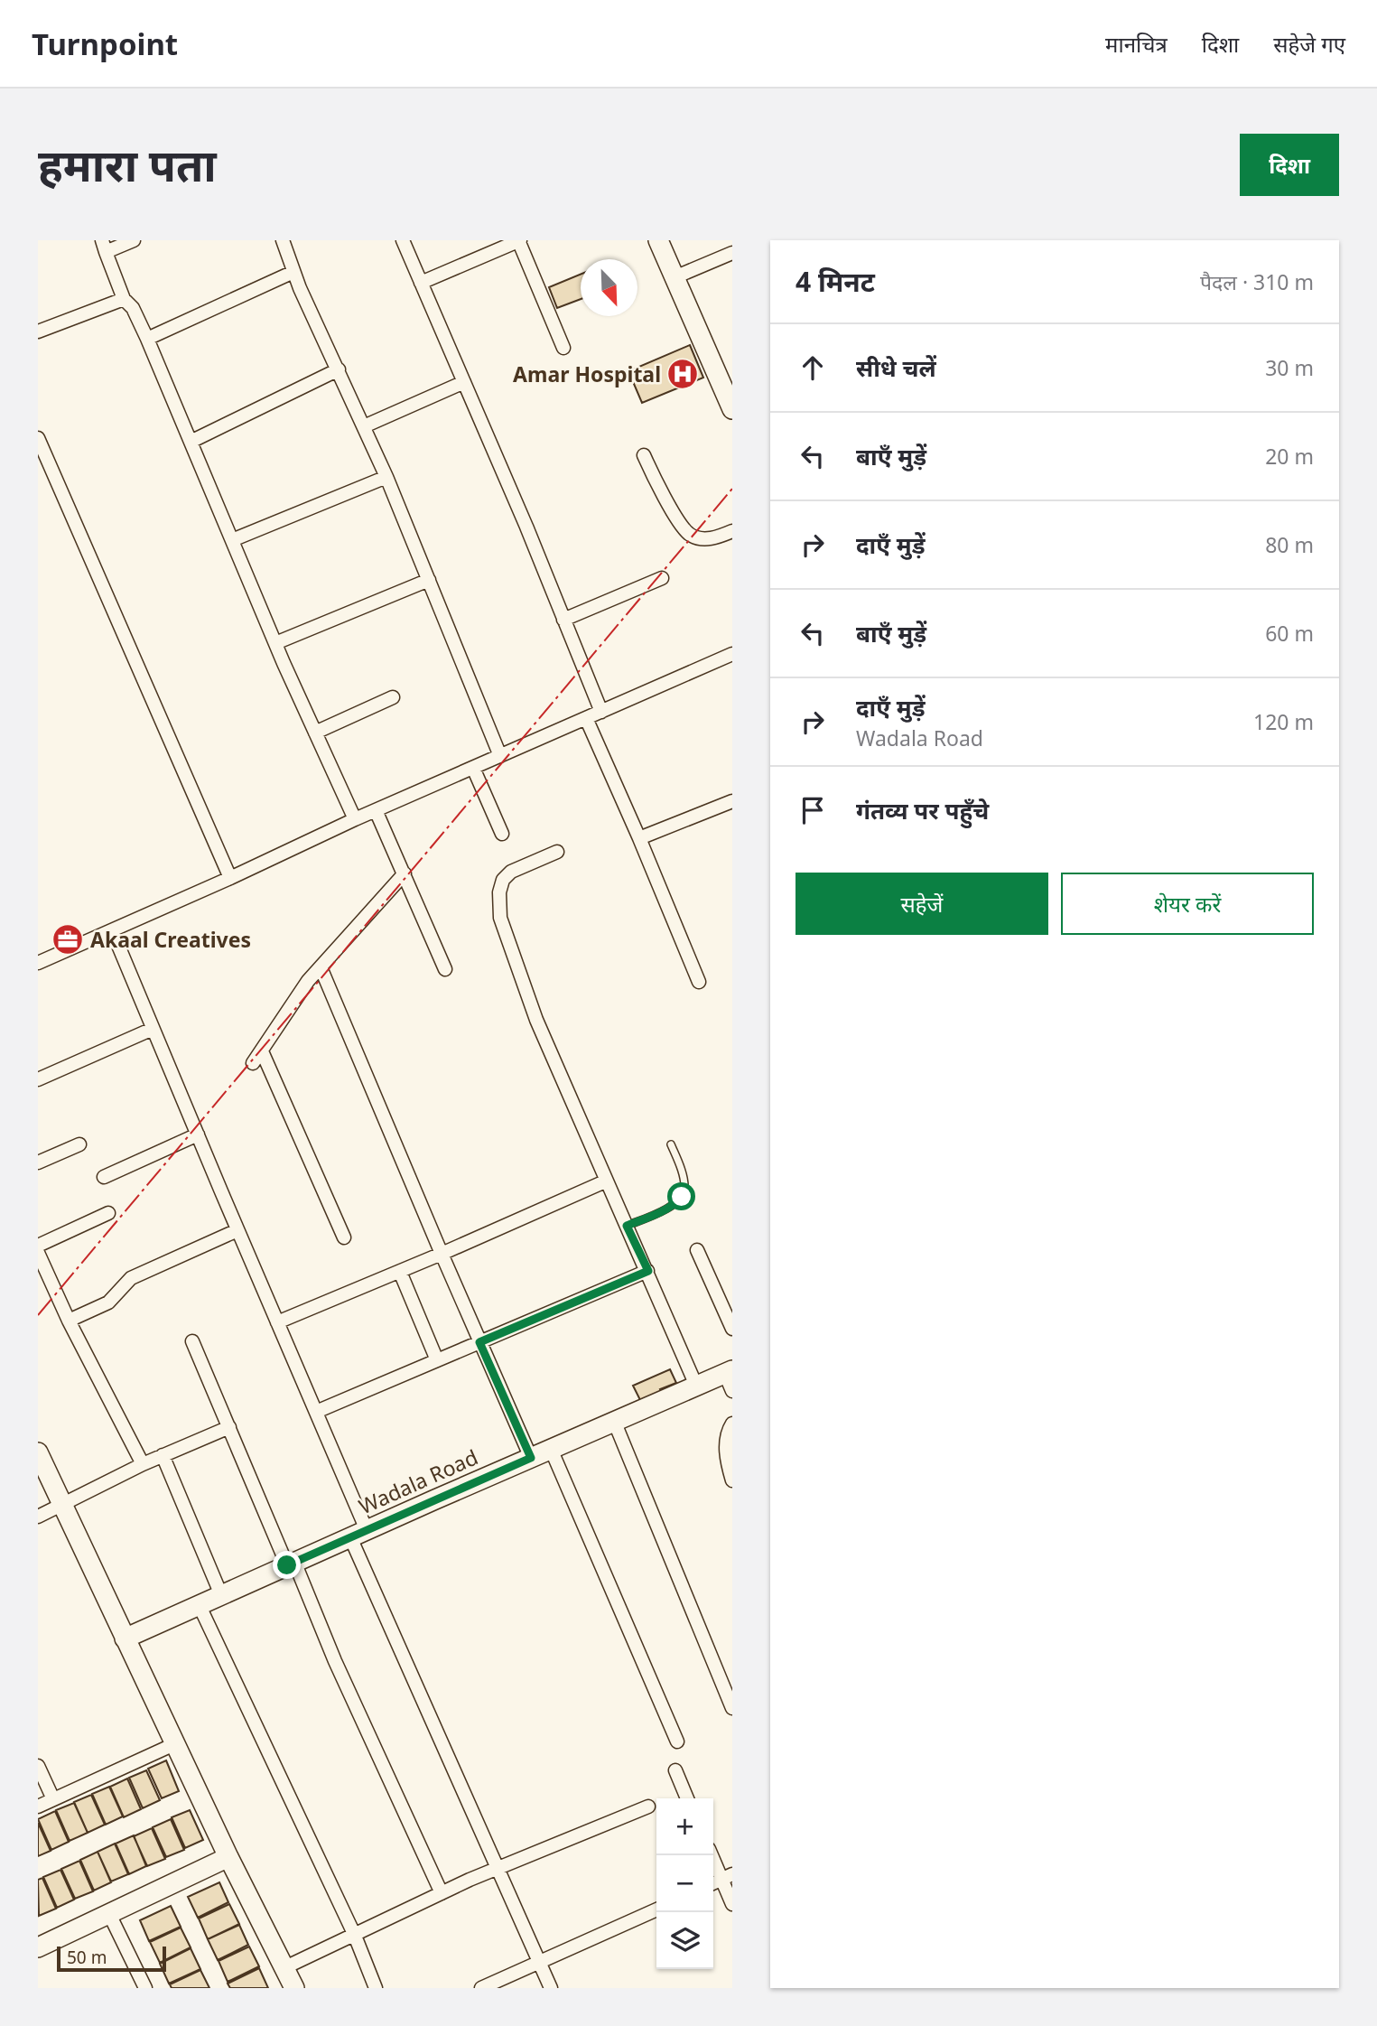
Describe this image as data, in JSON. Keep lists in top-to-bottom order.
{
  "streets": {
    "street": ["Wadala Road"]
  },
  "places": {
    "hospital": ["Amar Hospital"],
    "office": ["Akaal Creatives"]
  },
  "scale_bar": "50 m",
  "north": "bottom right",
  "page": {
    "header": "Turnpoint",
    "nav": ["मानचित्र", "दिशा", "सहेजे गए"],
    "buttons": [
      "दिशा",
      ["सहेजें", "शेयर करें"]
    ],
    "title": "हमारा पता",
    "heading": ["4 मिनट", "पैदल · 310 m"],
    "list": [
      ["सीधे चलें", "30 m"],
      ["बाएँ मुड़ें", "20 m"],
      ["दाएँ मुड़ें", "80 m"],
      ["बाएँ मुड़ें", "60 m"],
      ["दाएँ मुड़ें", "Wadala Road", "120 m"],
      "गंतव्य पर पहुँचे"
    ],
    "map_buttons": ["+", "−"],
    "scale": "50 m"
  }
}
